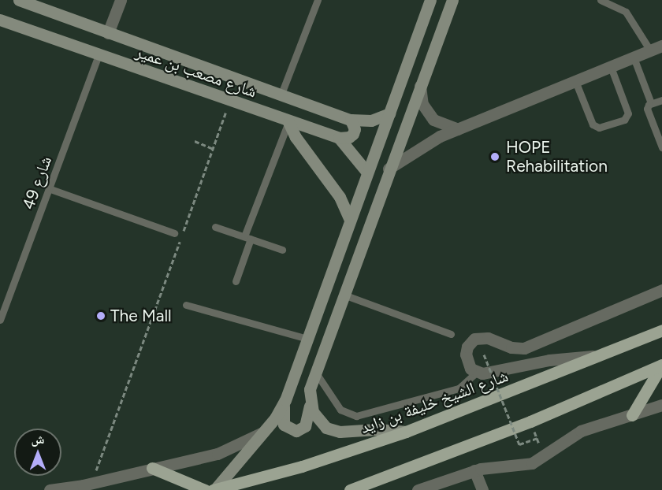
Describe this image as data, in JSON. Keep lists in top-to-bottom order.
{
  "streets": {
    "main road": ["شارع الشيخ خليفة بن زايد"],
    "street": ["شارع مصعب بن عمير"],
    "lane": ["شارع 49"]
  },
  "crossings": [
    ["شارع مصعب بن عمير", "شارع 49"]
  ],
  "places": ["HOPE Rehabilitation", "The Mall"],
  "north": "top"
}
